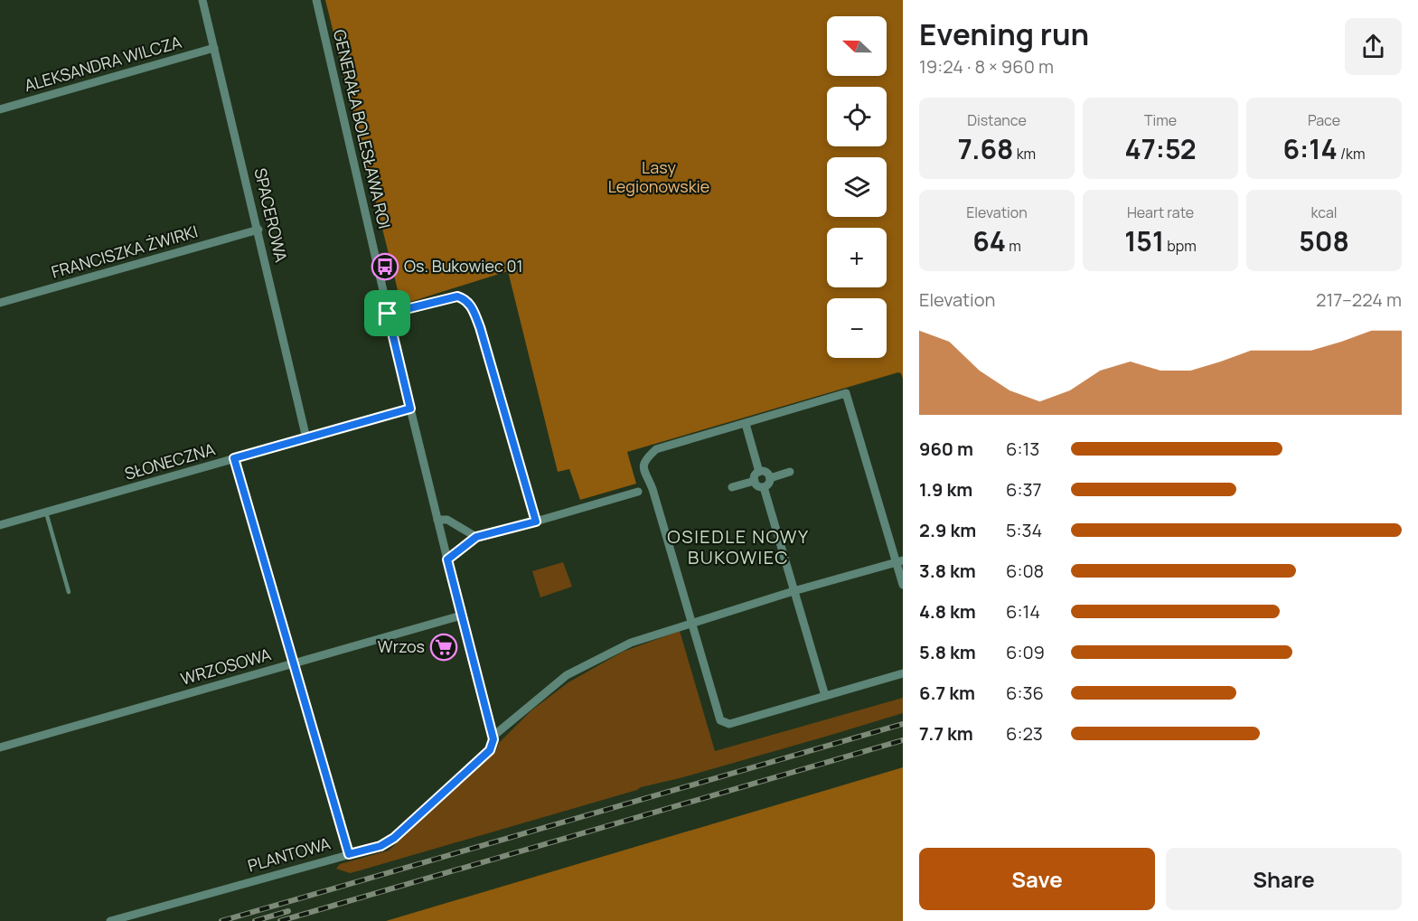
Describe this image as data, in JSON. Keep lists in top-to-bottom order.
{
  "streets": {
    "street": [
      "ALEKSANDRA WILCZA",
      "GENERAŁA BOLESŁAWA ROI",
      "SPACEROWA",
      "FRANCISZKA ŻWIRKI",
      "SŁONECZNA",
      "WRZOSOWA",
      "PLANTOWA"
    ]
  },
  "crossings": [
    ["ALEKSANDRA WILCZA", "SPACEROWA"],
    ["GENERAŁA BOLESŁAWA ROI", "SŁONECZNA"],
    ["GENERAŁA BOLESŁAWA ROI", "WRZOSOWA"],
    ["GENERAŁA BOLESŁAWA ROI", "PLANTOWA"],
    ["SPACEROWA", "FRANCISZKA ŻWIRKI"],
    ["SPACEROWA", "SŁONECZNA"]
  ],
  "districts": ["OSIEDLE NOWY BUKOWIEC"],
  "parks": ["Lasy Legionowskie"],
  "places": {
    "bus stop": ["Os. Bukowiec 01"],
    "supermarket": ["Wrzos"]
  },
  "north": "left",
  "page": {
    "heading": ["Evening run", "19:24 · 8 × 960 m"],
    "map_buttons": ["+", "−"],
    "stats": [
      ["Distance", "7.68 km"],
      ["Time", "47:52"],
      ["Pace", "6:14 /km"],
      ["Elevation", "64 m"],
      ["Heart rate", "151 bpm"],
      ["kcal", "508"]
    ],
    "chart": ["Elevation", "217–224 m"],
    "list": [
      {
        "name": "960 m",
        "note": "6:13"
      },
      {
        "name": "1.9 km",
        "note": "6:37"
      },
      {
        "name": "2.9 km",
        "note": "5:34"
      },
      {
        "name": "3.8 km",
        "note": "6:08"
      },
      {
        "name": "4.8 km",
        "note": "6:14"
      },
      {
        "name": "5.8 km",
        "note": "6:09"
      },
      {
        "name": "6.7 km",
        "note": "6:36"
      },
      {
        "name": "7.7 km",
        "note": "6:23"
      }
    ],
    "buttons": ["Save", "Share"]
  }
}
